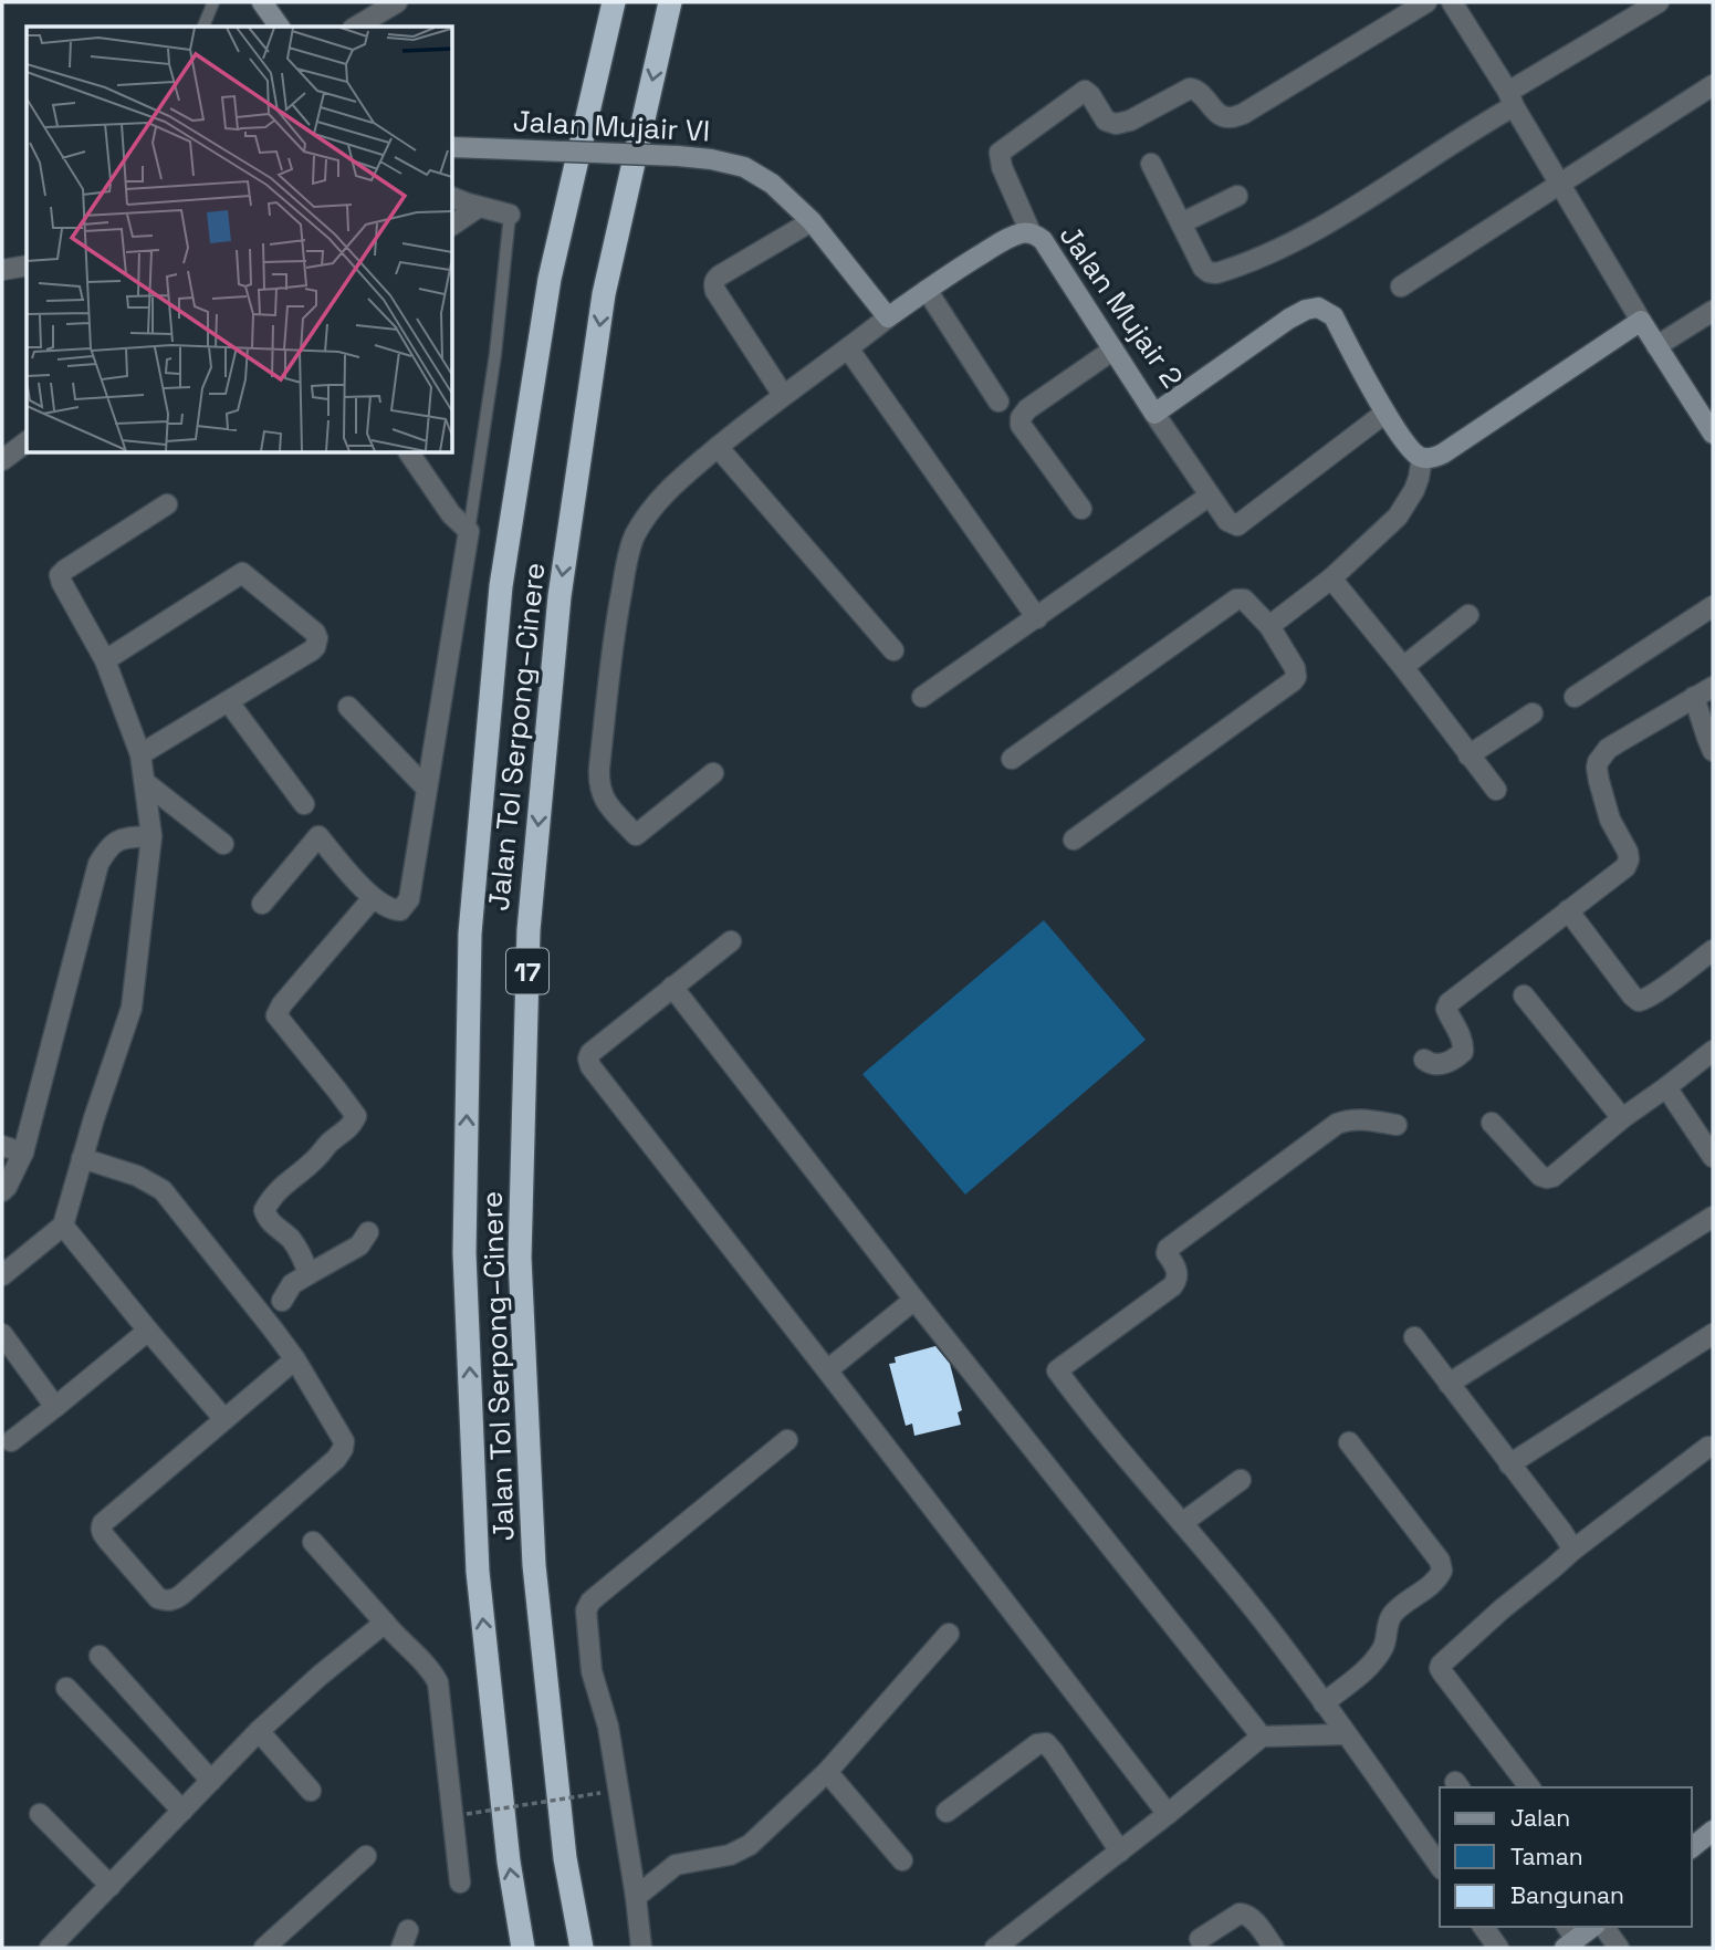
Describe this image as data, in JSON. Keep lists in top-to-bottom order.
{
  "streets": {
    "highway": ["Jalan Tol Serpong–Cinere", "17"],
    "street": ["Jalan Mujair VI", "Jalan Mujair 2"]
  },
  "crossings": [
    ["Jalan Mujair VI", "Jalan Mujair 2"]
  ],
  "legend": ["Jalan", "Taman", "Bangunan"]
}
